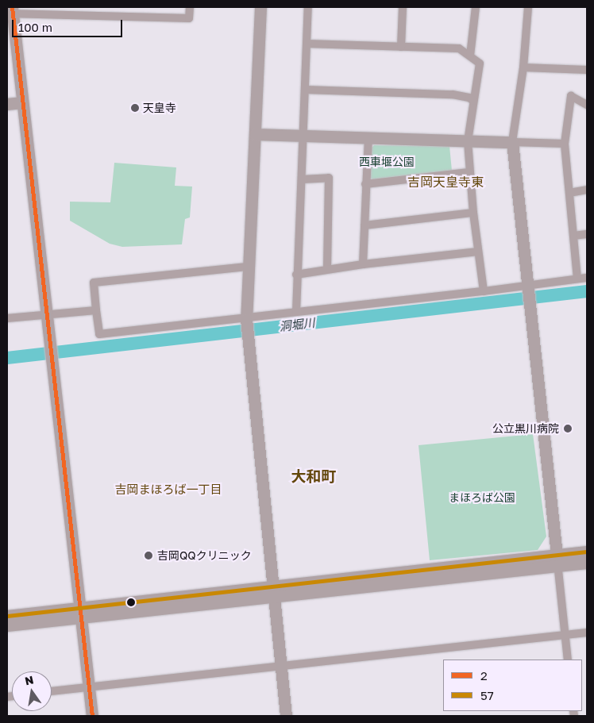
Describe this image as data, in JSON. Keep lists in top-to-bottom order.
{
  "districts": ["吉岡天皇寺東", "大和町", "吉岡まほろば一丁目"],
  "water": ["洞堀川"],
  "parks": ["西車堰公園", "まほろば公園"],
  "places": ["天皇寺", "公立黒川病院", "吉岡QQクリニック"],
  "lines": ["transit line 2", "transit line 57"],
  "legend": ["2", "57"],
  "scale_bar": "100 m",
  "north": "top"
}
